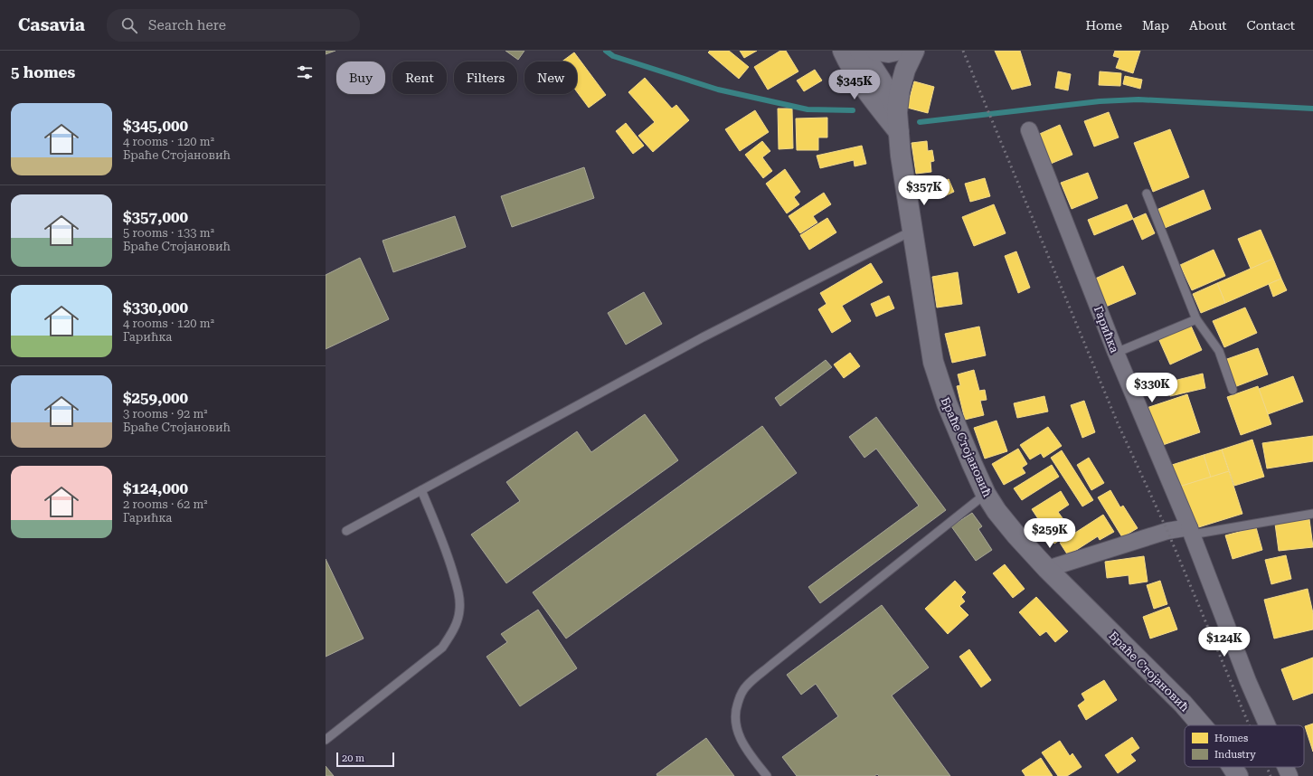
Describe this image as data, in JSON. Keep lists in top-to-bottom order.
{
  "streets": {
    "main road": ["Браће Стојановић"],
    "street": ["Гарићка"]
  },
  "legend": ["Homes", "Industry"],
  "scale_bar": "20 m",
  "page": {
    "header": "Casavia",
    "search": "Search here",
    "nav": [
      "Home",
      "Map",
      "About",
      "Contact"
    ],
    "heading": "5 homes",
    "chip": [
      "Buy",
      "Rent",
      "Filters",
      "New"
    ],
    "price": [
      "$345K",
      "$357K",
      "$330K",
      "$259K",
      "$124K"
    ],
    "list": [
      {
        "name": "$345,000",
        "note": "4 rooms · 120 m² · Браће Стојановић"
      },
      {
        "name": "$357,000",
        "note": "5 rooms · 133 m² · Браће Стојановић"
      },
      {
        "name": "$330,000",
        "note": "4 rooms · 120 m² · Гарићка"
      },
      {
        "name": "$259,000",
        "note": "3 rooms · 92 m² · Браће Стојановић"
      },
      {
        "name": "$124,000",
        "note": "2 rooms · 62 m² · Гарићка"
      }
    ],
    "scale": "20 m"
  }
}
